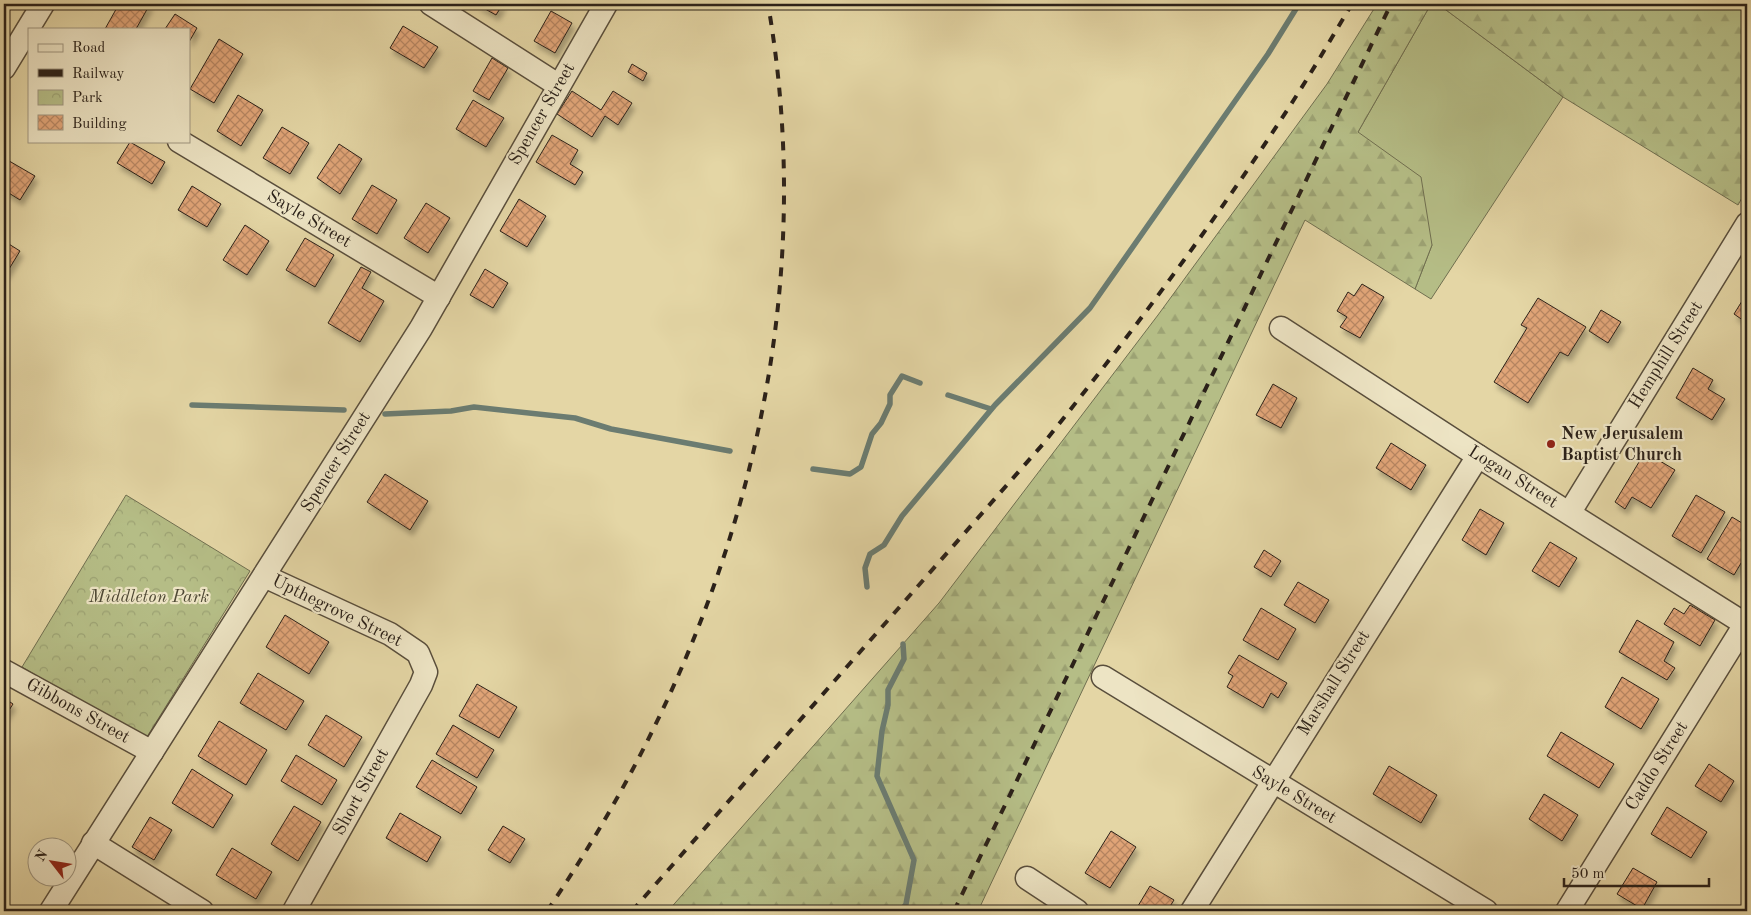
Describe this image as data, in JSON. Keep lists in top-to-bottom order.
{
  "streets": {
    "street": [
      "Spencer Street",
      "Sayle Street",
      "Hemphill Street",
      "Logan Street",
      "Upthegrove Street",
      "Marshall Street",
      "Gibbons Street",
      "Caddo Street",
      "Short Street"
    ]
  },
  "crossings": [
    ["Spencer Street", "Sayle Street"],
    ["Spencer Street", "Upthegrove Street"],
    ["Spencer Street", "Gibbons Street"],
    ["Sayle Street", "Marshall Street"],
    ["Hemphill Street", "Logan Street"],
    ["Logan Street", "Marshall Street"],
    ["Logan Street", "Caddo Street"],
    ["Upthegrove Street", "Short Street"]
  ],
  "parks": ["Middleton Park"],
  "places": ["New Jerusalem Baptist Church"],
  "legend": [
    "Road",
    "Railway",
    "Park",
    "Building"
  ],
  "scale_bar": "50 m",
  "north": "top left"
}
